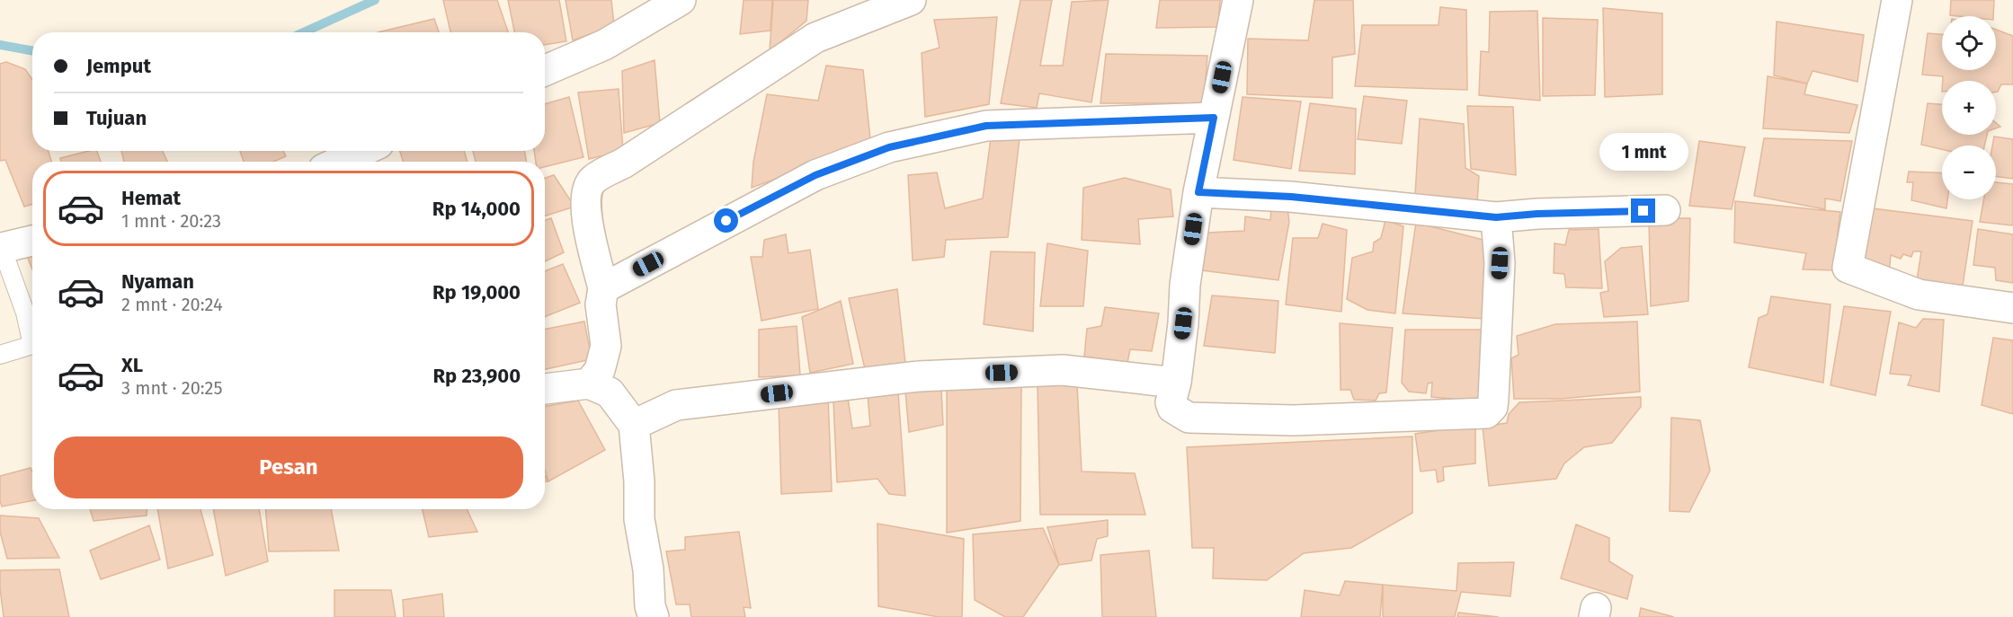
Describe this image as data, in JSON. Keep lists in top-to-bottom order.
{
  "page": {
    "map_buttons": ["+", "−"],
    "banner": ["Jemput", "Tujuan"],
    "bubble": "1 mnt",
    "list": [
      {
        "name": "Hemat",
        "note": "1 mnt · 20:23",
        "value": "Rp 14,000"
      },
      {
        "name": "Nyaman",
        "note": "2 mnt · 20:24",
        "value": "Rp 19,000"
      },
      {
        "name": "XL",
        "note": "3 mnt · 20:25",
        "value": "Rp 23,900"
      }
    ],
    "buttons": "Pesan"
  }
}
